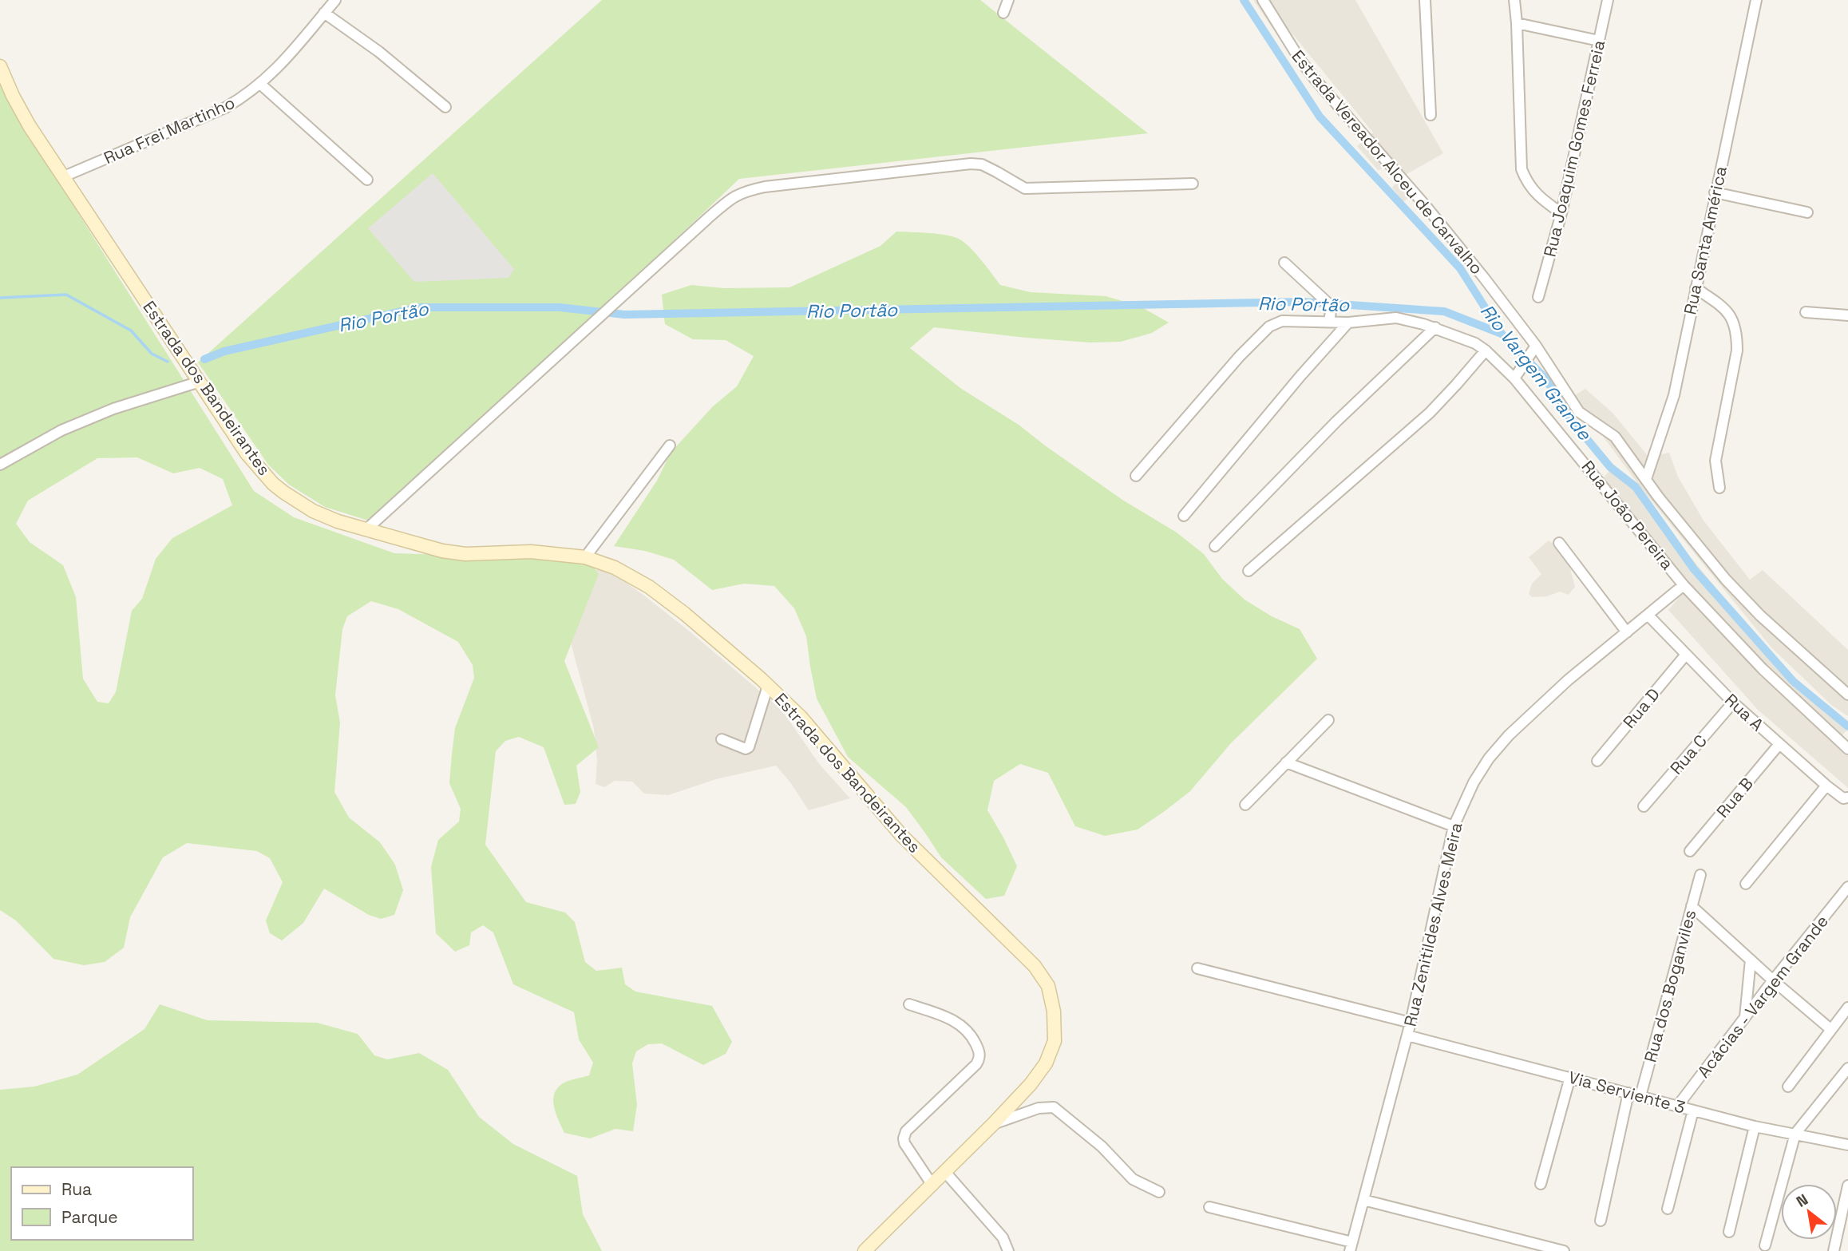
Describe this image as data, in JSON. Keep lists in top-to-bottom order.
{
  "streets": {
    "main road": ["Estrada dos Bandeirantes"],
    "street": [
      "Rua Frei Martinho",
      "Rua Joaquim Gomes Ferreia",
      "Estrada Vereador Alceu de Carvalho",
      "Rua Santa América",
      "Rua João Pereira",
      "Rua D",
      "Rua A",
      "Rua C",
      "Rua B",
      "Rua Zenitildes Alves Meira",
      "Rua dos Boganviles",
      "Acácias - Vargem Grande",
      "Via Serviente 3"
    ]
  },
  "crossings": [
    ["Rua Frei Martinho", "Estrada dos Bandeirantes"],
    ["Estrada Vereador Alceu de Carvalho", "Rua Santa América"],
    ["Rua João Pereira", "Rua Zenitildes Alves Meira"],
    ["Rua D", "Rua A"],
    ["Rua A", "Rua C"],
    ["Rua A", "Rua B"],
    ["Rua A", "Rua Zenitildes Alves Meira"],
    ["Rua Zenitildes Alves Meira", "Via Serviente 3"],
    ["Rua dos Boganviles", "Via Serviente 3"],
    ["Acácias - Vargem Grande", "Via Serviente 3"]
  ],
  "water": ["Rio Portão", "Rio Vargem Grande"],
  "legend": ["Rua", "Parque"],
  "north": "top left"
}
